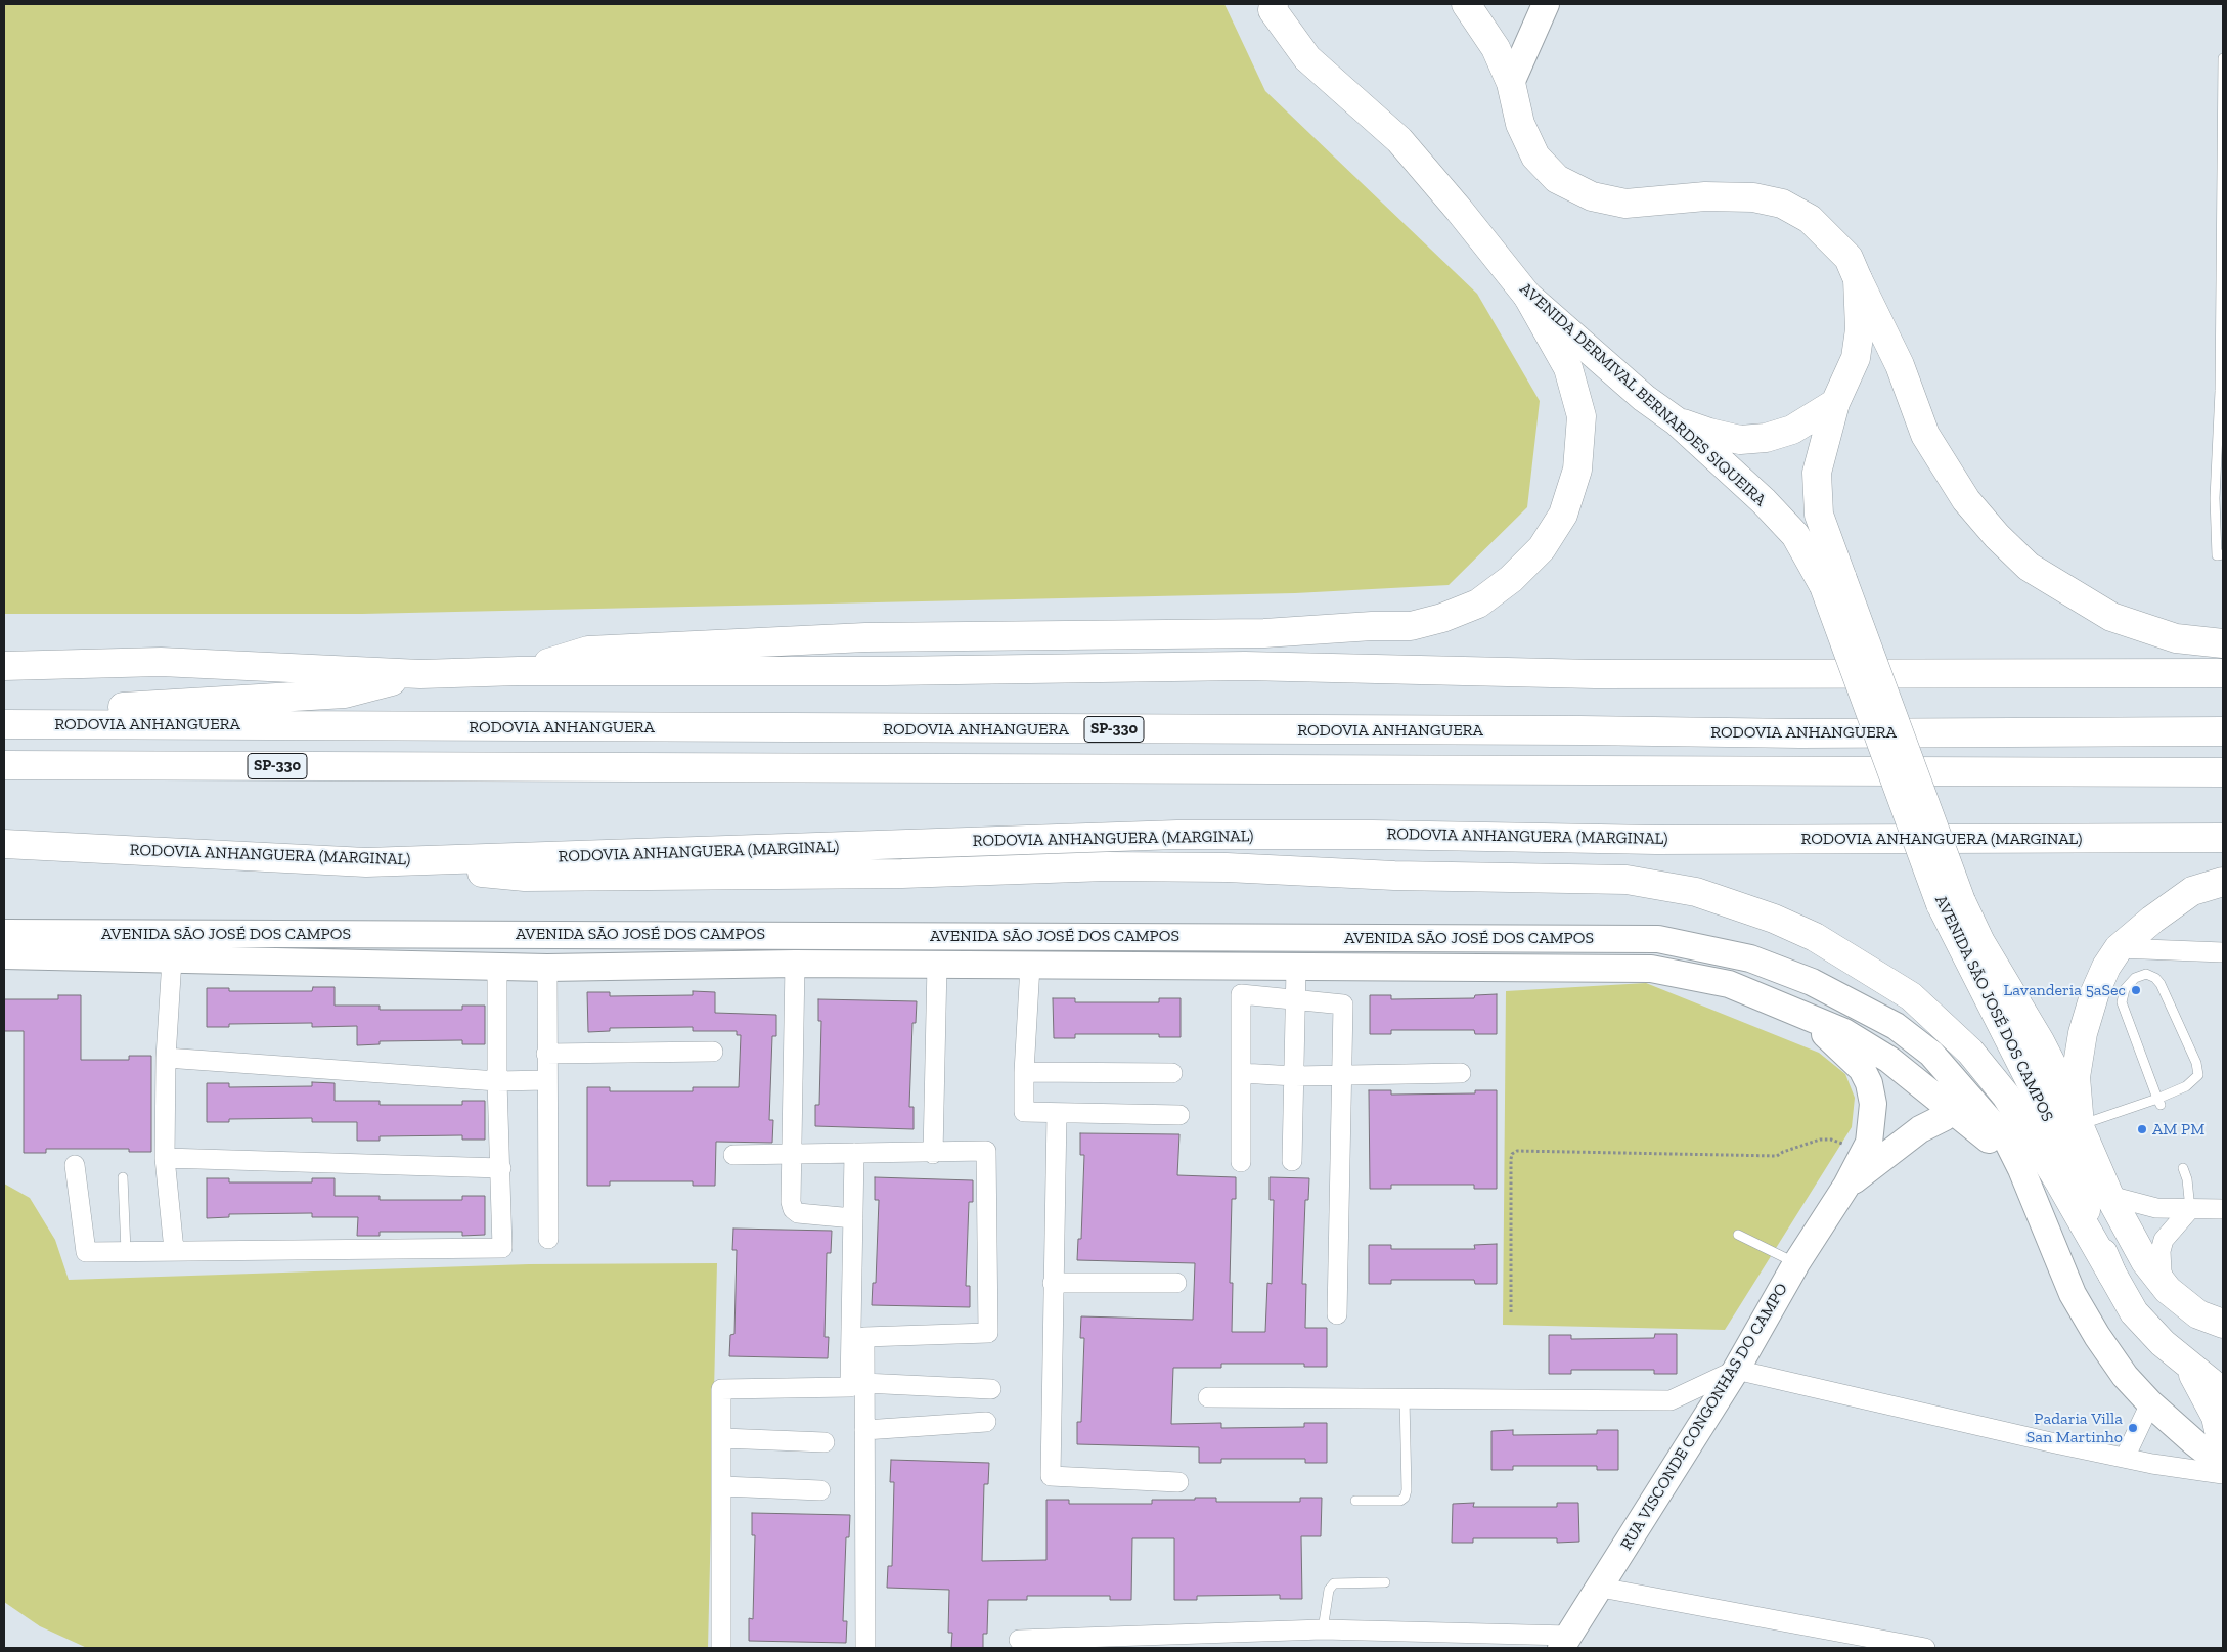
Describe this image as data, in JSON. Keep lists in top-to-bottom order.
{
  "streets": {
    "main road": [
      "AVENIDA DERMIVAL BERNARDES SIQUEIRA",
      "RODOVIA ANHANGUERA",
      "SP-330",
      "RODOVIA ANHANGUERA (MARGINAL)",
      "AVENIDA SÃO JOSÉ DOS CAMPOS"
    ],
    "street": ["RUA VISCONDE CONGONHAS DO CAMPO"]
  },
  "crossings": [
    ["AVENIDA DERMIVAL BERNARDES SIQUEIRA", "AVENIDA SÃO JOSÉ DOS CAMPOS"],
    ["AVENIDA SÃO JOSÉ DOS CAMPOS", "RUA VISCONDE CONGONHAS DO CAMPO"]
  ],
  "places": ["Lavanderia 5aSec", "AM PM", "Padaria Villa San Martinho"]
}
